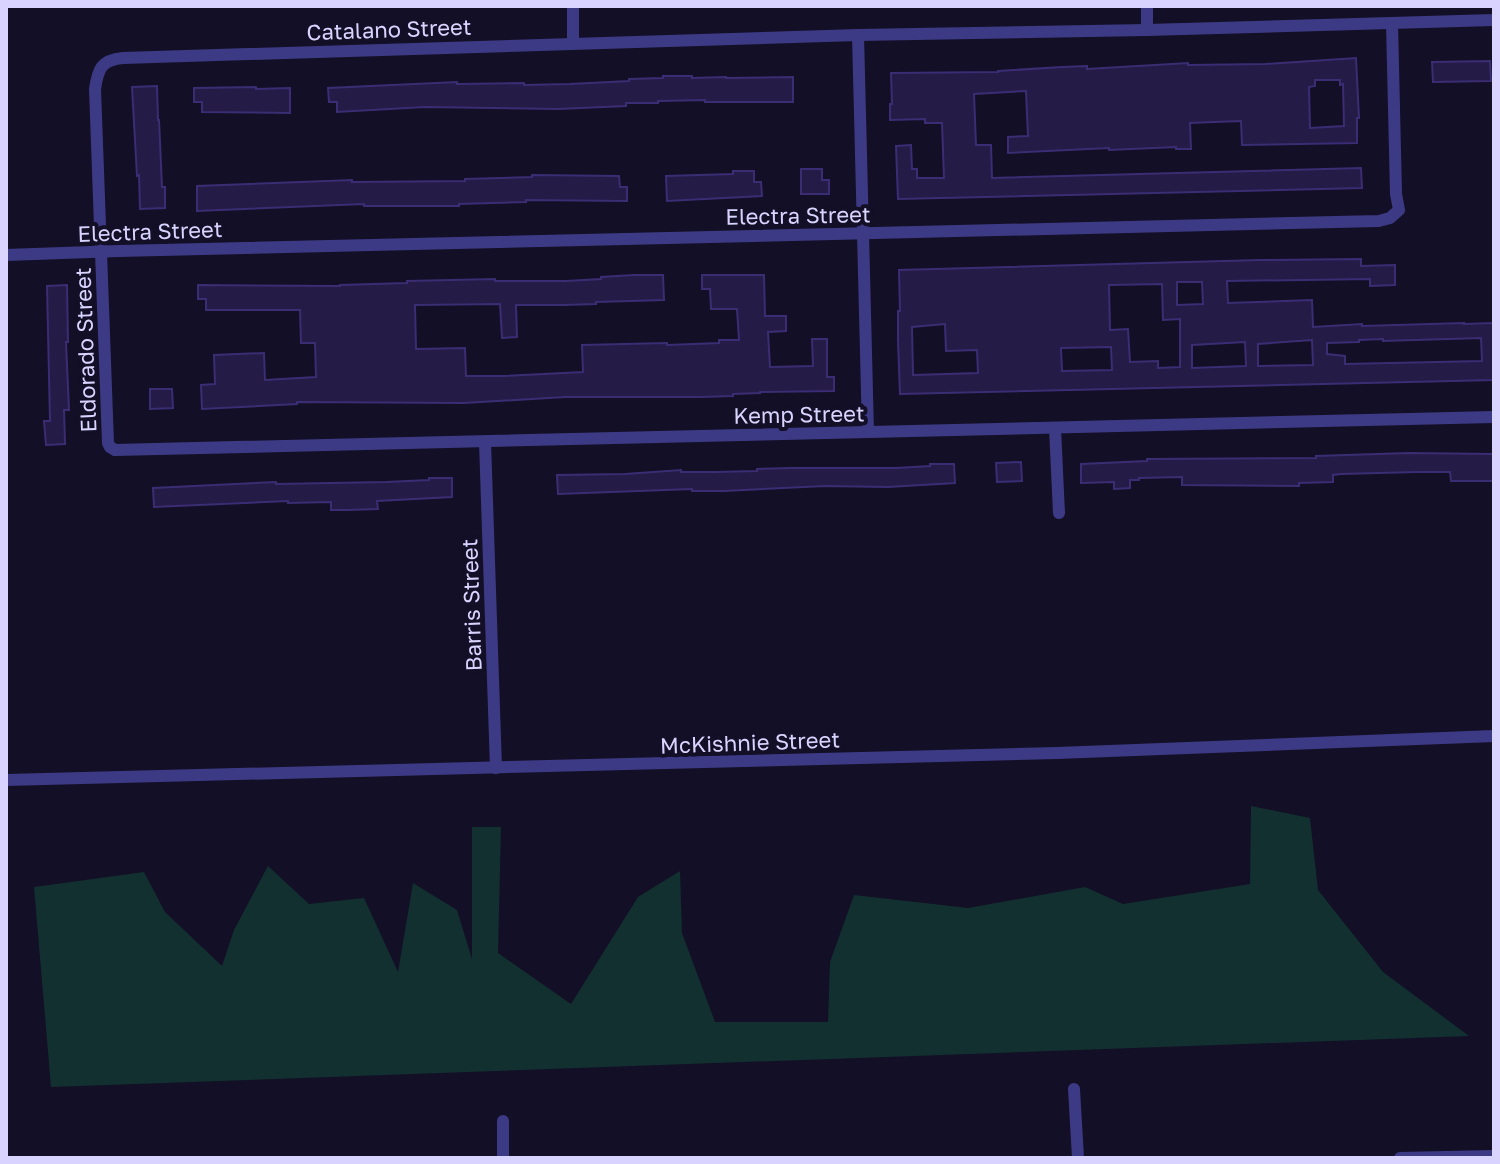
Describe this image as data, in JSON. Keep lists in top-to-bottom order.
{
  "streets": {
    "street": [
      "Catalano Street",
      "Electra Street",
      "Eldorado Street",
      "Kemp Street",
      "Barris Street",
      "McKishnie Street"
    ]
  },
  "crossings": [
    ["Catalano Street", "Electra Street"],
    ["Catalano Street", "Eldorado Street"],
    ["Electra Street", "Eldorado Street"],
    ["Eldorado Street", "Kemp Street"],
    ["Kemp Street", "Barris Street"],
    ["Barris Street", "McKishnie Street"]
  ]
}
